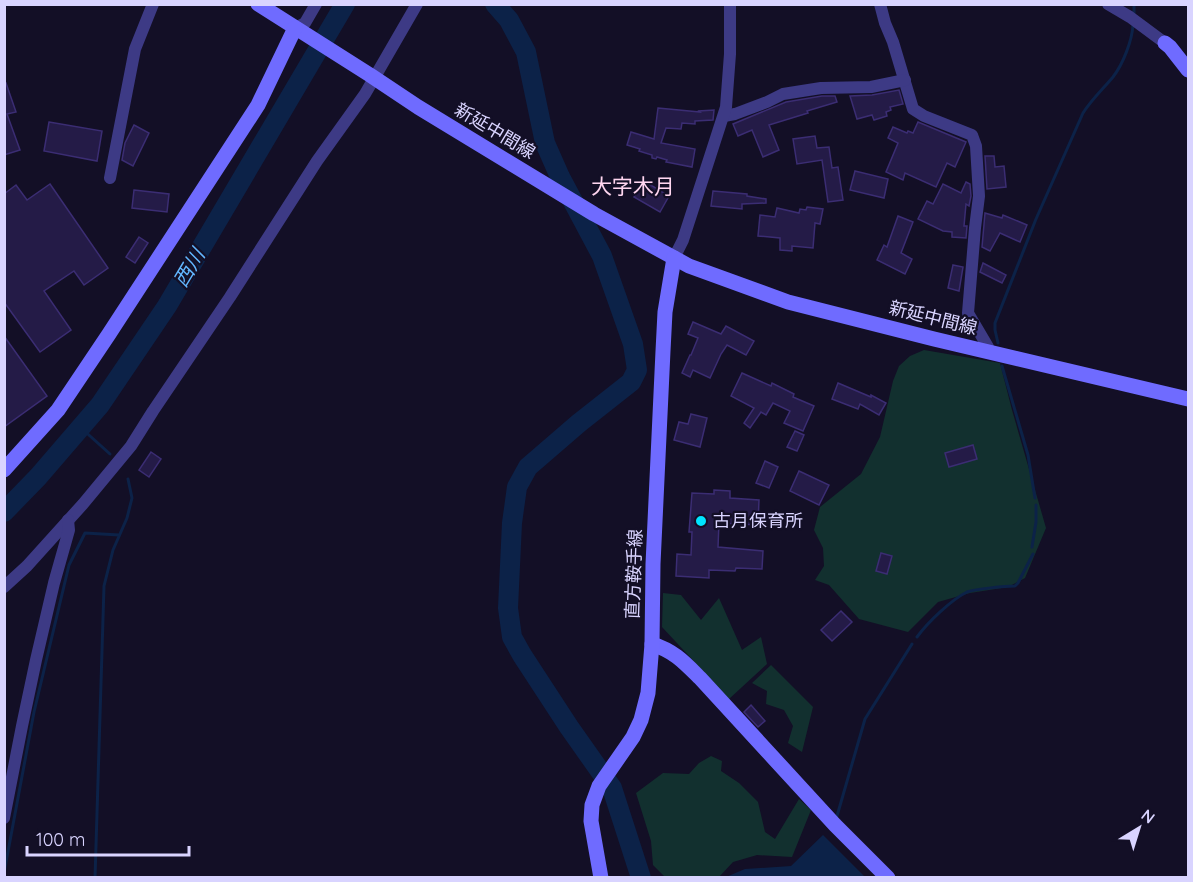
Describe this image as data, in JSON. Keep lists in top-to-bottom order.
{
  "streets": {
    "main road": ["新延中間線", "直方鞍手線"]
  },
  "crossings": [
    ["新延中間線", "直方鞍手線"]
  ],
  "districts": ["大字木月"],
  "water": ["西川"],
  "places": ["古月保育所"],
  "scale_bar": "100 m",
  "north": "top right"
}
